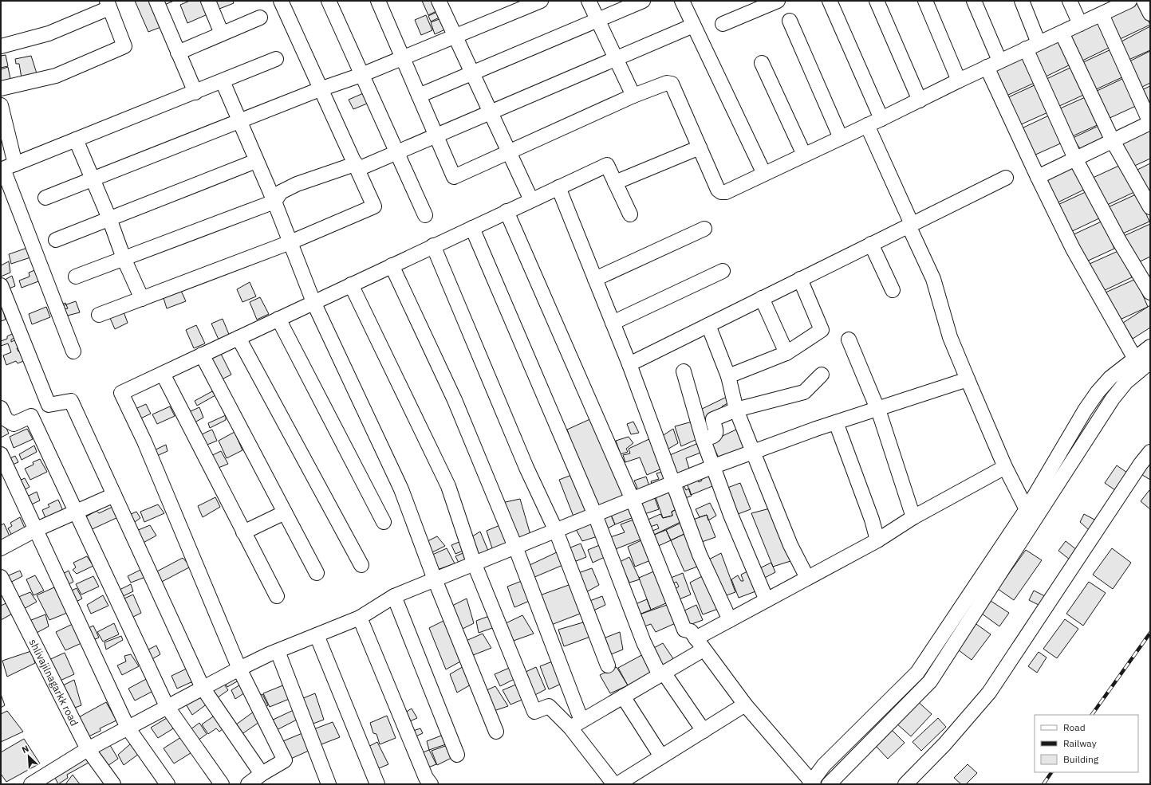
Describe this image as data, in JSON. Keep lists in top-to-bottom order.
{
  "streets": {
    "street": ["shlivajilnagarkk road"]
  },
  "legend": ["Road", "Railway", "Building"],
  "north": "top left"
}
